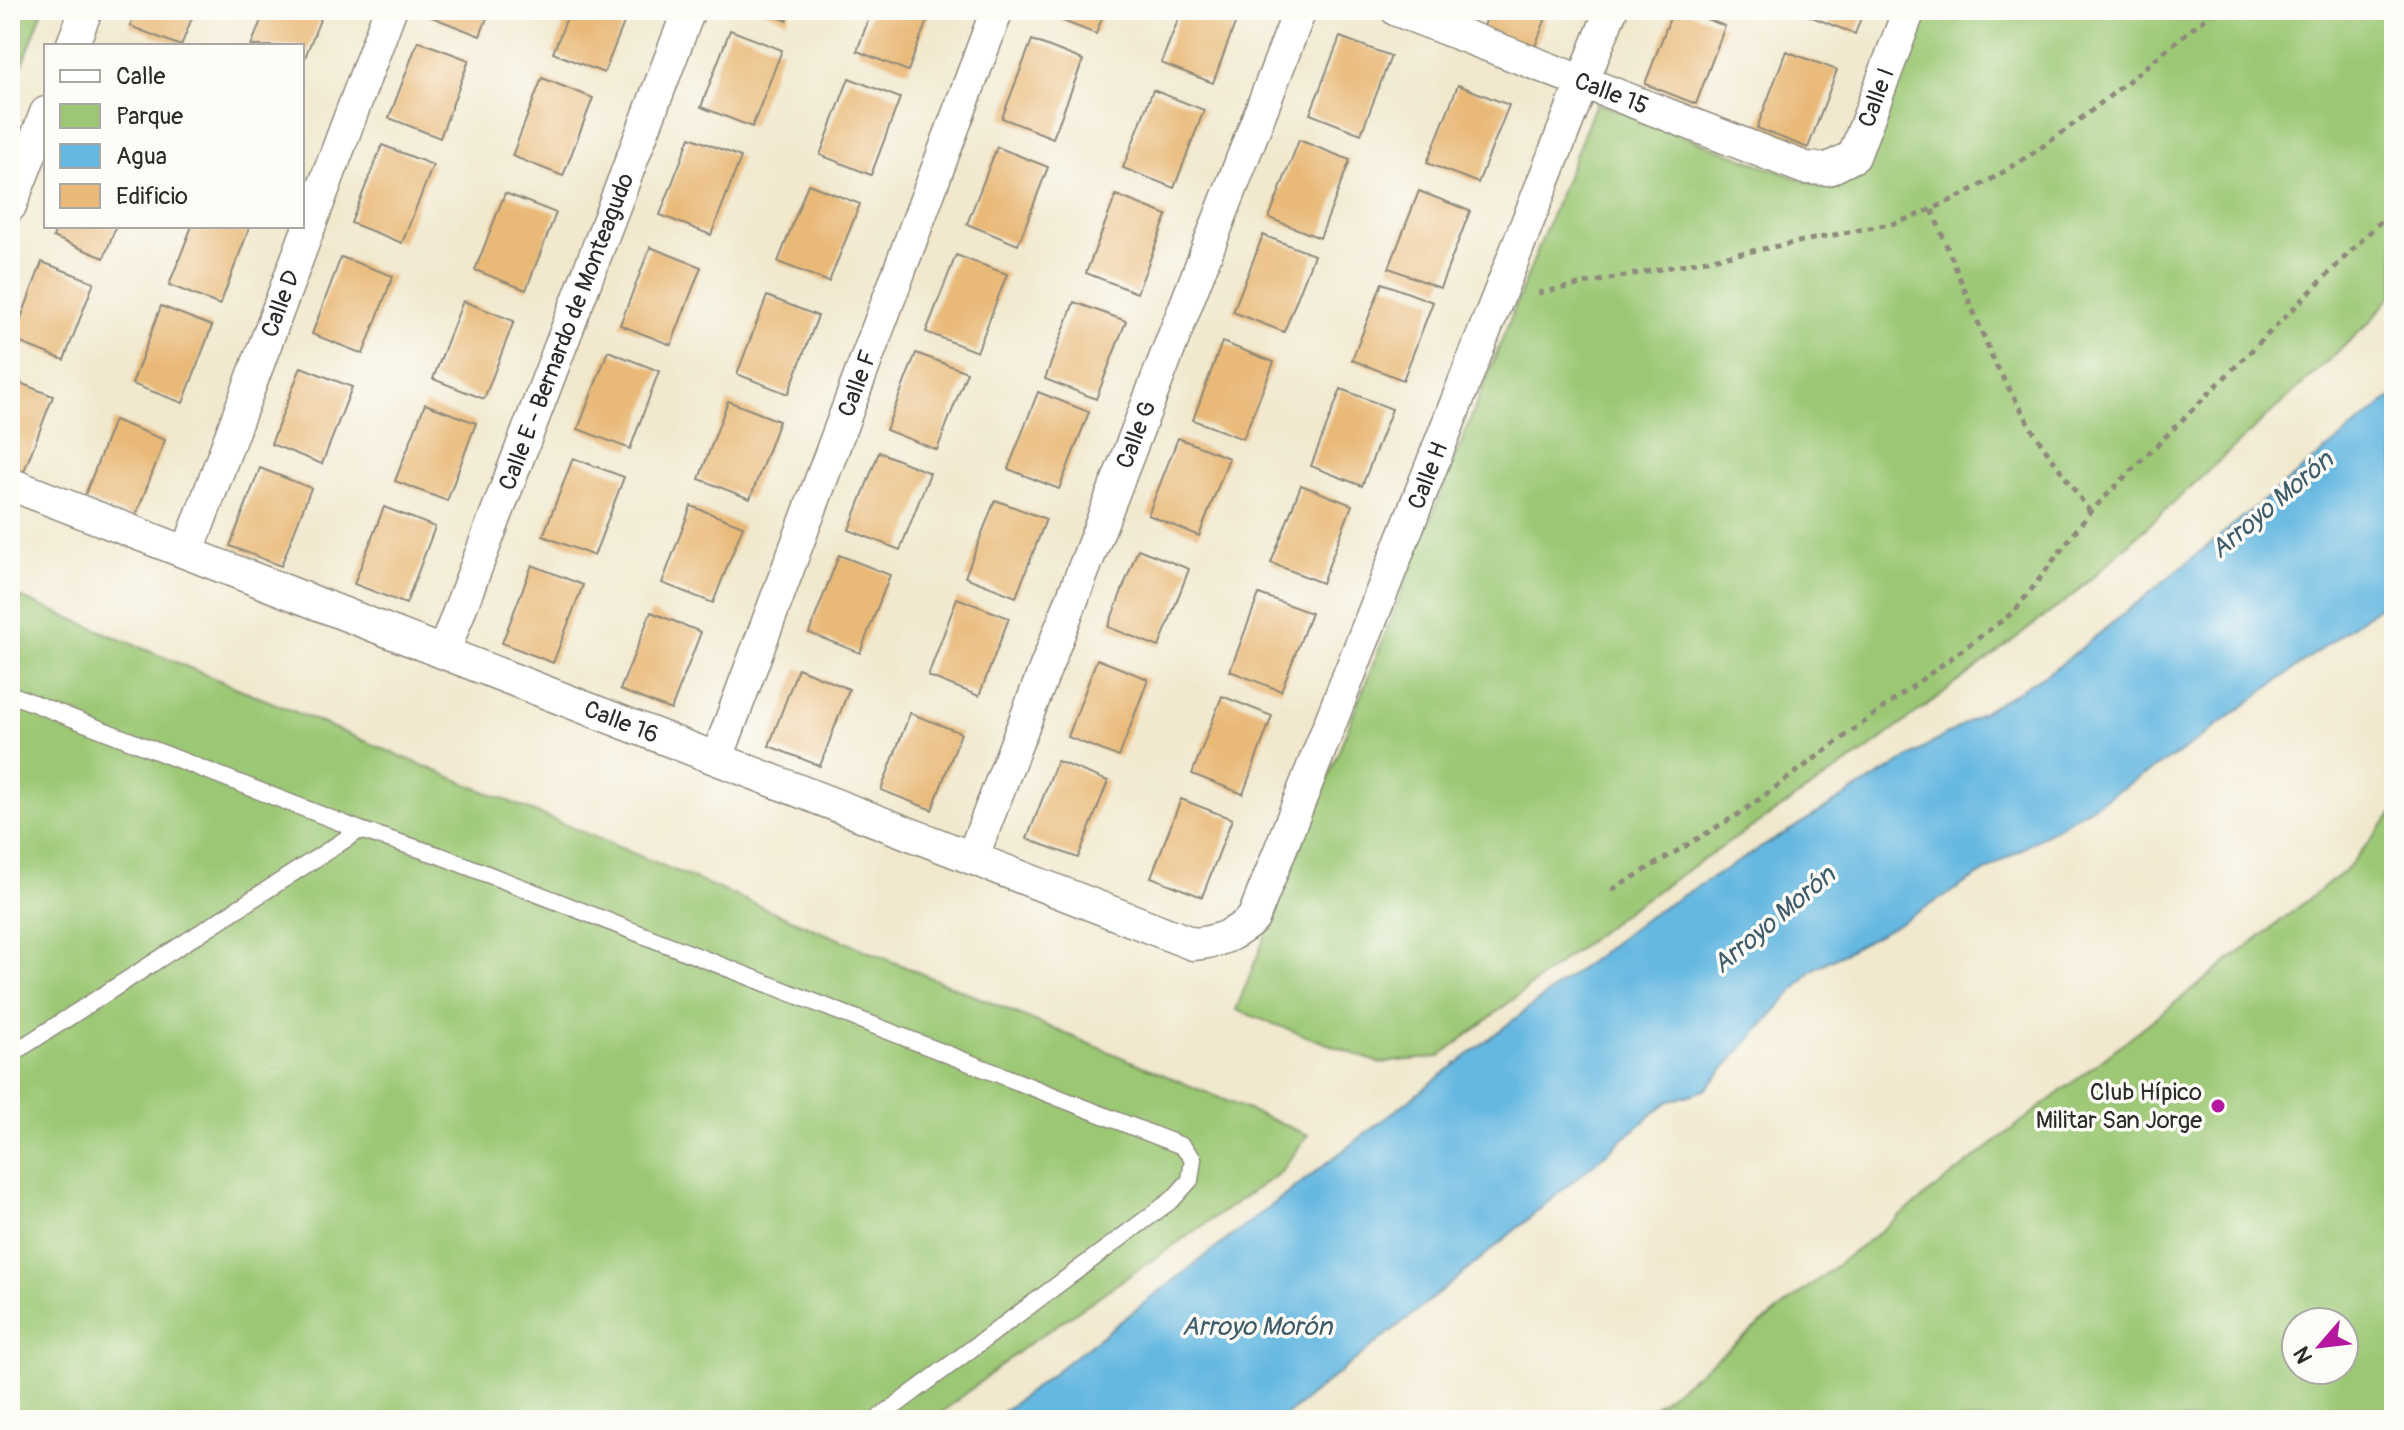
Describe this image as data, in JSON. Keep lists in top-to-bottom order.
{
  "streets": {
    "street": [
      "Calle 15",
      "Calle I",
      "Calle D",
      "Calle E - Bernardo de Monteagudo",
      "Calle F",
      "Calle G",
      "Calle H",
      "Calle 16"
    ]
  },
  "crossings": [
    ["Calle 15", "Calle I"],
    ["Calle 15", "Calle H"],
    ["Calle D", "Calle 16"],
    ["Calle E - Bernardo de Monteagudo", "Calle 16"],
    ["Calle F", "Calle 16"],
    ["Calle G", "Calle 16"],
    ["Calle H", "Calle 16"]
  ],
  "water": ["Arroyo Morón"],
  "places": ["Club Hípico Militar San Jorge"],
  "legend": [
    "Calle",
    "Parque",
    "Agua",
    "Edificio"
  ],
  "north": "bottom left"
}
